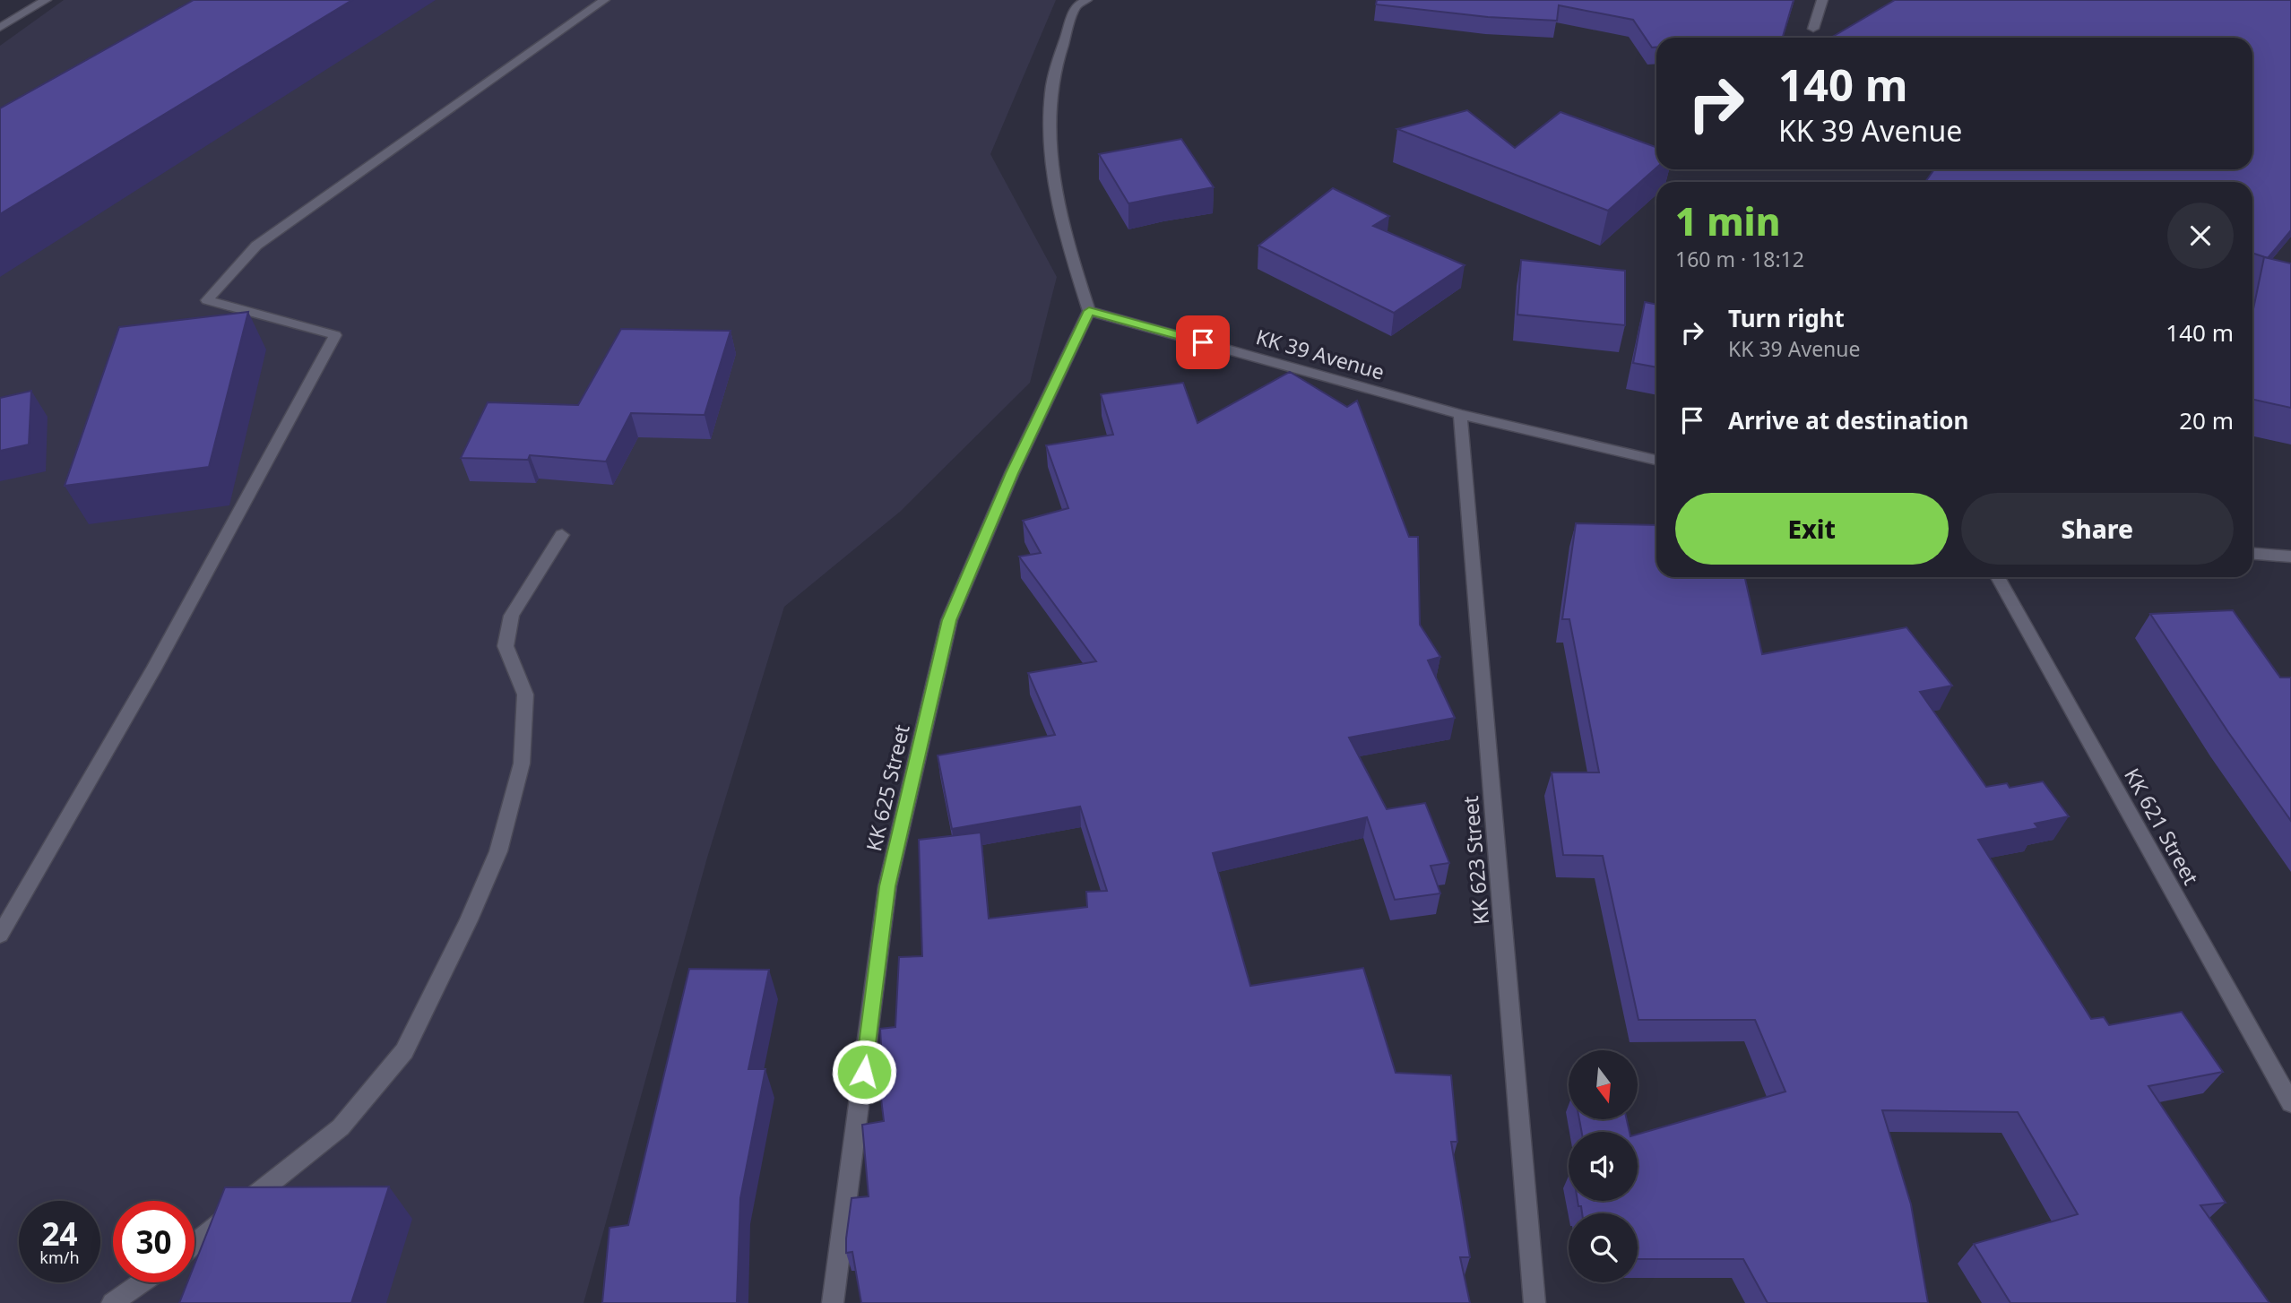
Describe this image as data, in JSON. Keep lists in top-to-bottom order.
{
  "streets": {
    "street": [
      "KK 39 Avenue",
      "KK 625 Street",
      "KK 621 Street",
      "KK 623 Street"
    ]
  },
  "crossings": [
    ["KK 39 Avenue", "KK 625 Street"],
    ["KK 39 Avenue", "KK 623 Street"]
  ],
  "north": "bottom",
  "page": {
    "turn": ["140 m", "KK 39 Avenue"],
    "heading": ["1 min", "160 m · 18:12"],
    "list": [
      {
        "name": "Turn right",
        "note": "KK 39 Avenue",
        "value": "140 m"
      },
      {
        "name": "Arrive at destination",
        "value": "20 m"
      }
    ],
    "buttons": ["Exit", "Share"],
    "speed": "24 km/h",
    "limit": "30"
  }
}
